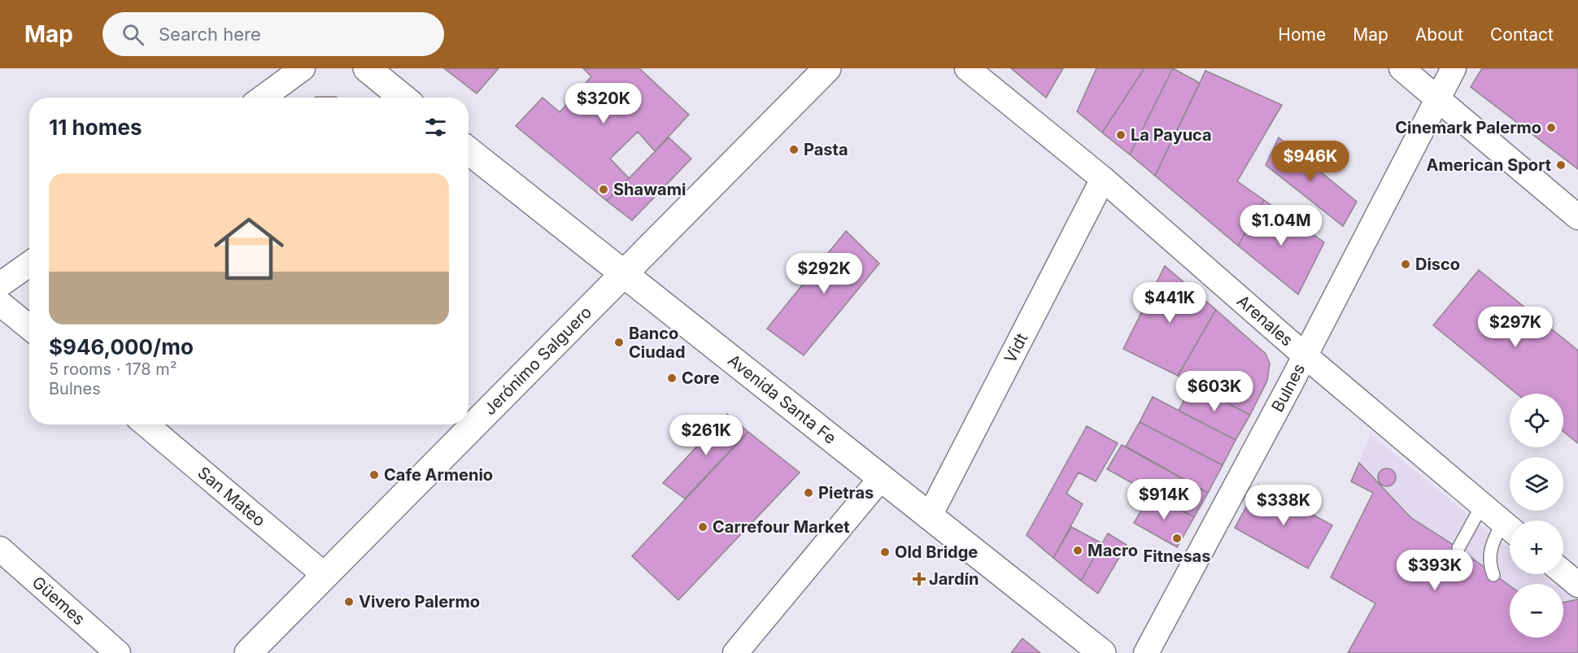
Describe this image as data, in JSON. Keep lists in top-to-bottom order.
{
  "streets": {
    "main road": ["Jerónimo Salguero", "Avenida Santa Fe"],
    "street": [
      "Arenales",
      "Vidt",
      "Bulnes",
      "San Mateo",
      "Güemes"
    ]
  },
  "crossings": [
    ["Arenales", "Vidt"],
    ["Arenales", "Bulnes"],
    ["Vidt", "Avenida Santa Fe"],
    ["Jerónimo Salguero", "Avenida Santa Fe"],
    ["Jerónimo Salguero", "San Mateo"]
  ],
  "places": {
    "other": [
      "Cinemark Palermo",
      "La Payuca",
      "Pasta",
      "American Sport",
      "Shawami",
      "Disco",
      "Banco Ciudad",
      "Core",
      "Cafe Armenio",
      "Pietras",
      "Carrefour Market",
      "Fitnesas",
      "Macro",
      "Old Bridge",
      "Vivero Palermo"
    ],
    "health": ["Jardín"]
  },
  "page": {
    "header": "Map",
    "search": "Search here",
    "nav": [
      "Home",
      "Map",
      "About",
      "Contact"
    ],
    "price": [
      "$320K",
      "$946K",
      "$1.04M",
      "$292K",
      "$441K",
      "$297K",
      "$603K",
      "$261K",
      "$914K",
      "$338K",
      "$393K"
    ],
    "heading": "11 homes",
    "list": [
      {
        "name": "$946,000/mo",
        "note": "5 rooms · 178 m² · Bulnes"
      }
    ],
    "map_buttons": ["+", "−"]
  }
}
